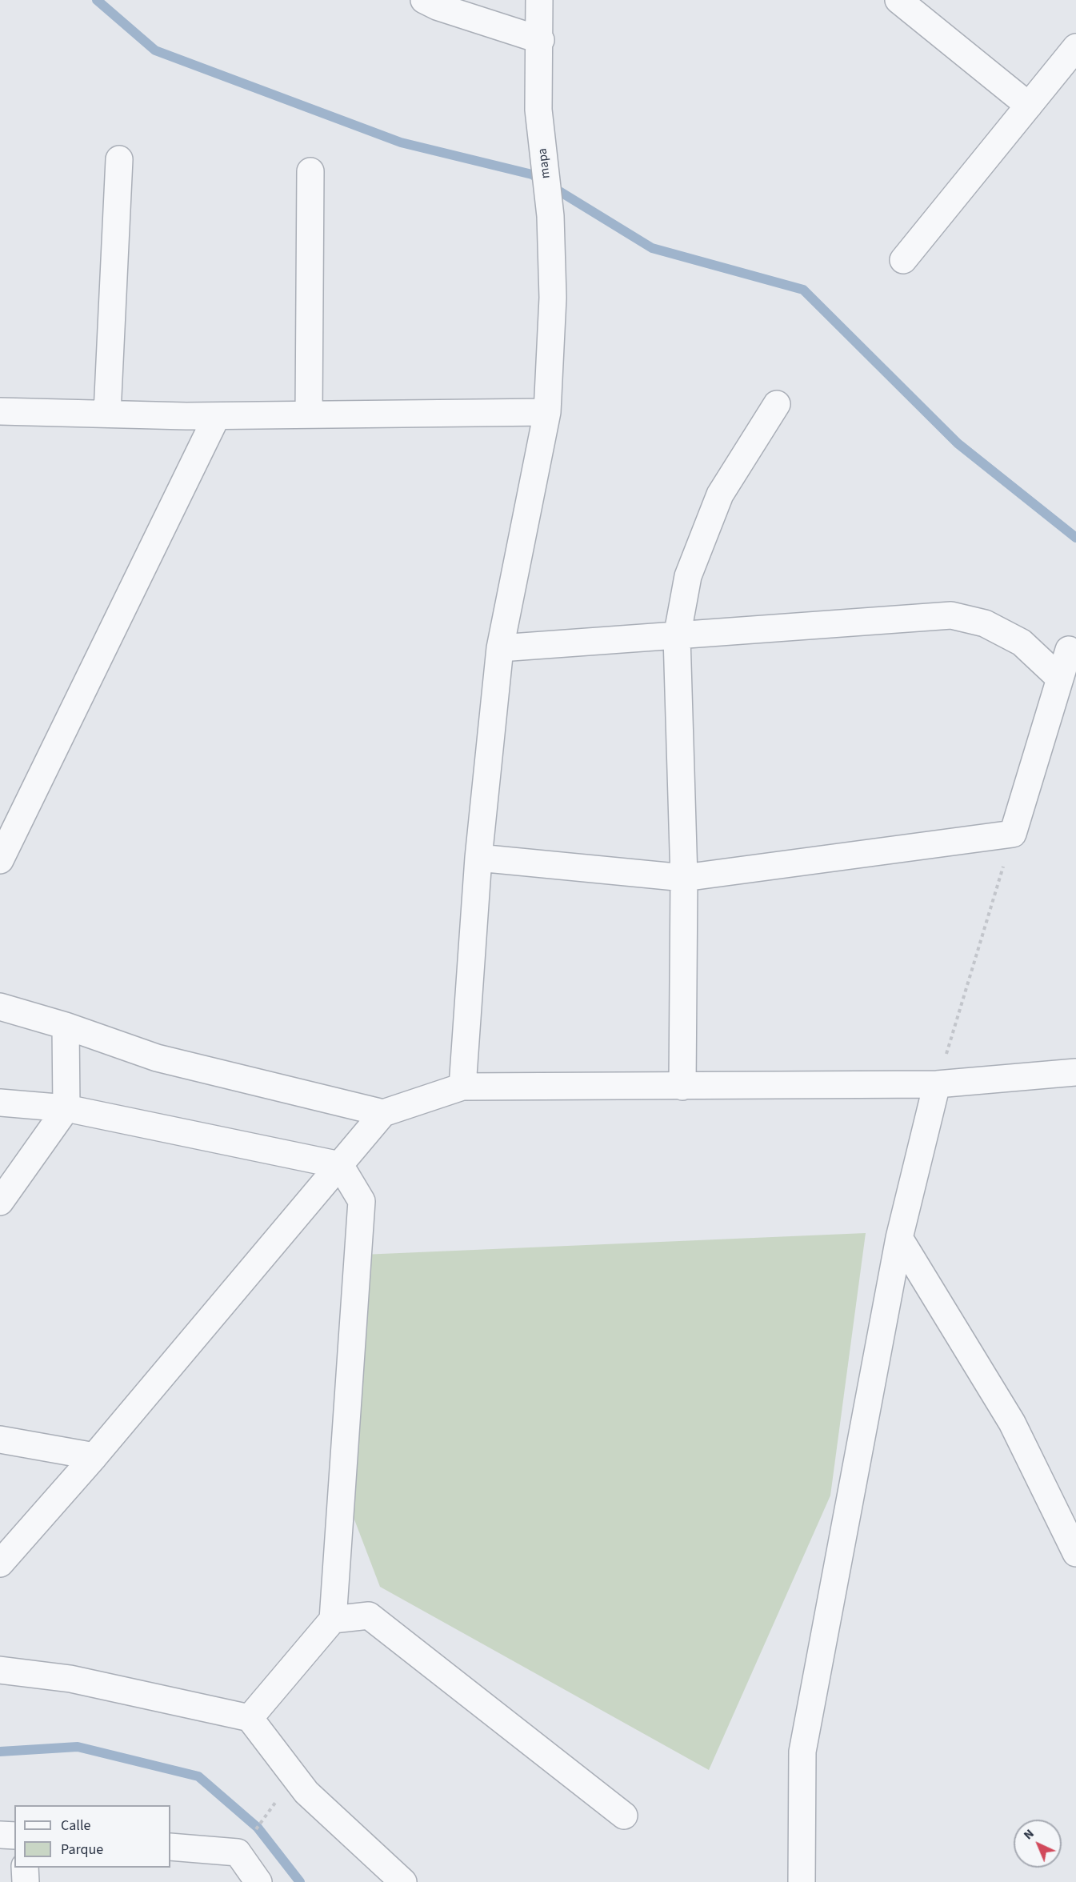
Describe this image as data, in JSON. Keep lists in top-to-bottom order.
{
  "streets": {
    "street": ["mapa"]
  },
  "legend": ["Calle", "Parque"],
  "north": "top left"
}
